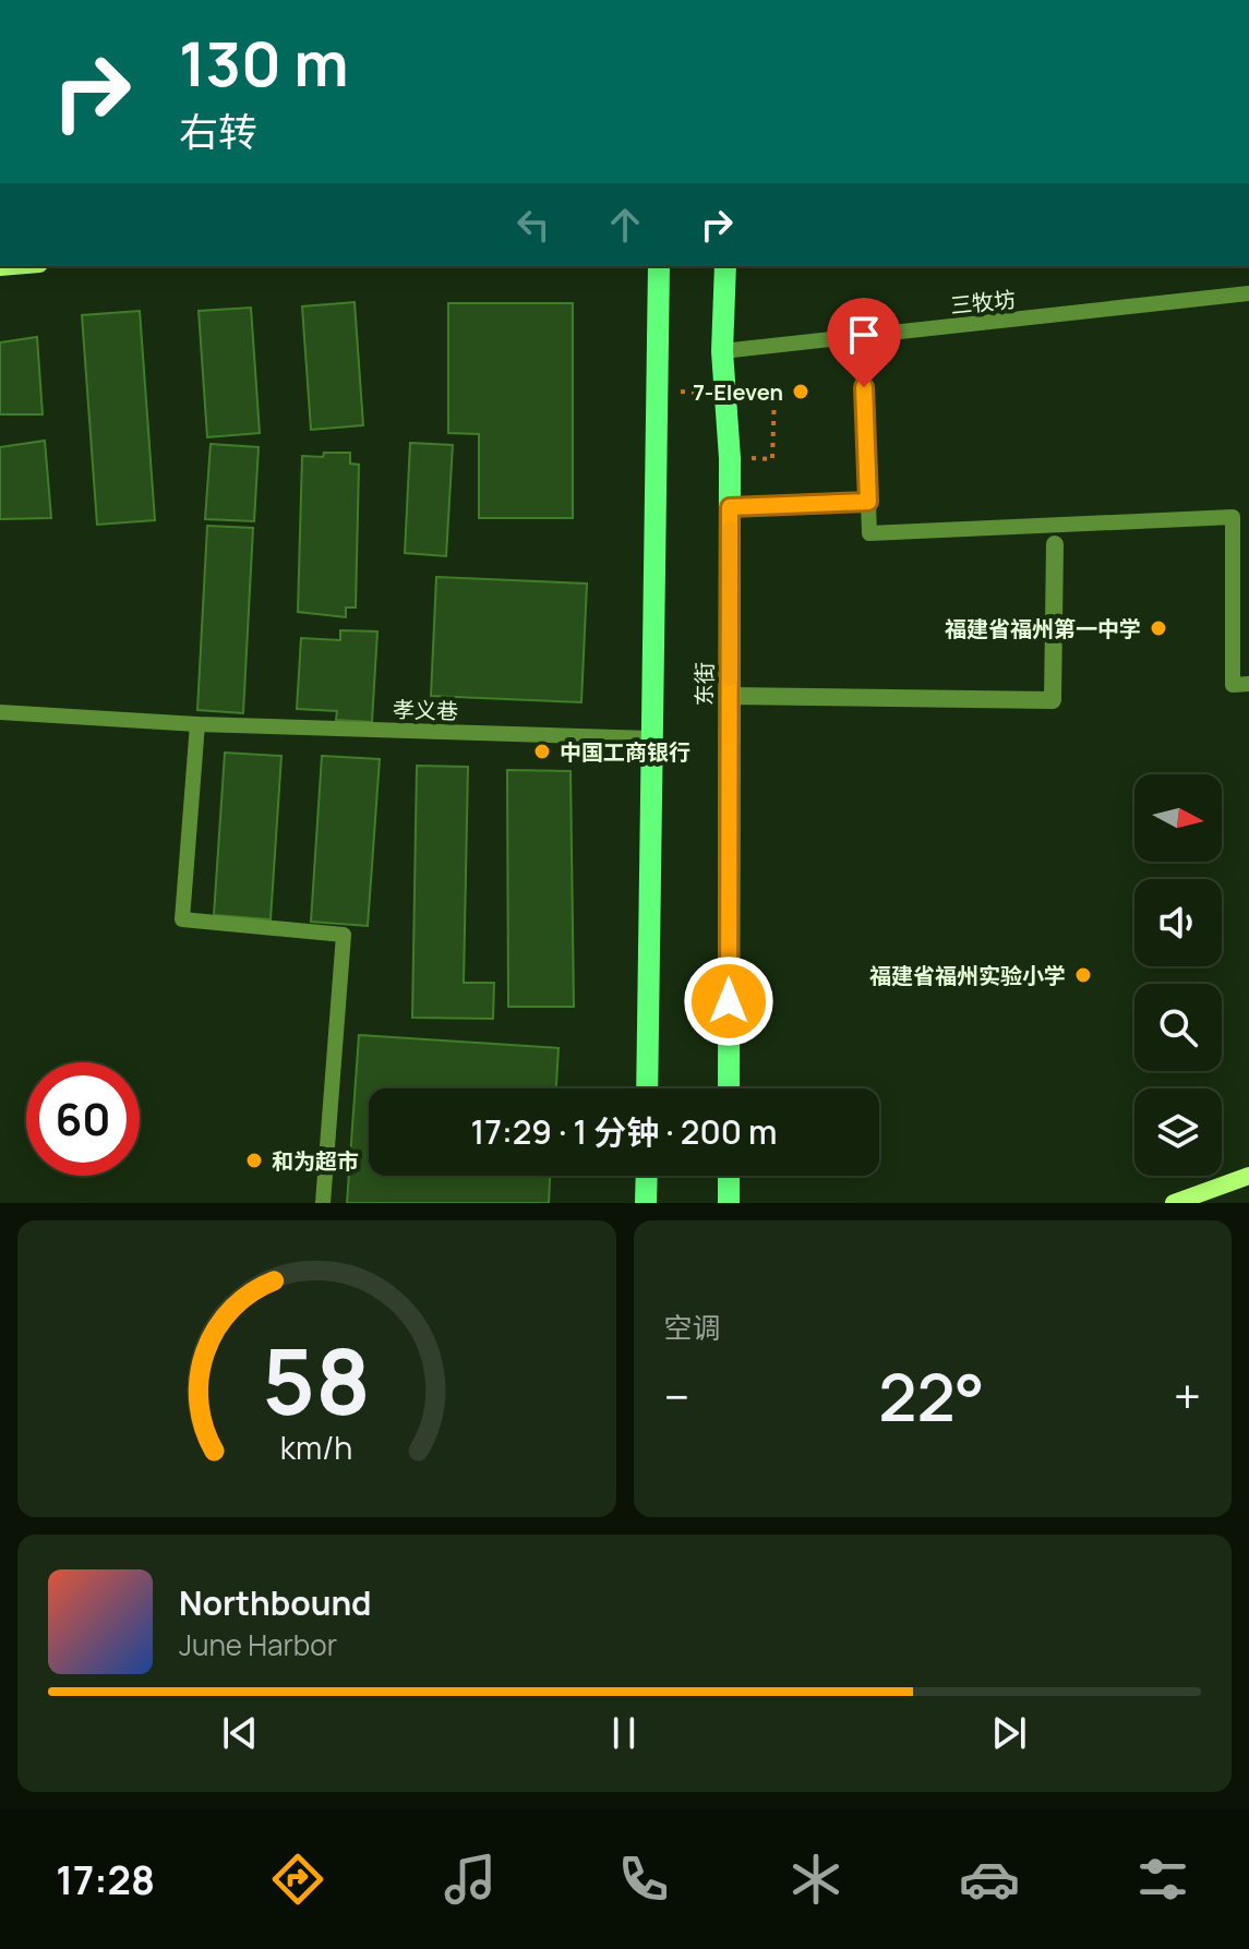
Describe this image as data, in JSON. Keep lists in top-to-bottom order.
{
  "streets": {
    "main road": ["东街"],
    "lane": ["三牧坊", "孝义巷"]
  },
  "crossings": [
    ["三牧坊", "东街"]
  ],
  "places": [
    "7-Eleven",
    "福建省福州第一中学",
    "中国工商银行",
    "福建省福州实验小学",
    "和为超市"
  ],
  "north": "right",
  "page": {
    "turn": ["130 m", "右转"],
    "limit": "60",
    "trip": "17:29 · 1 分钟 · 200 m",
    "tile": "空调",
    "heat": ["−", "22°", "+"],
    "song": ["Northbound", "June Harbor"],
    "tabs": "17:28",
    "gauge": ["58", "km/h"]
  }
}
